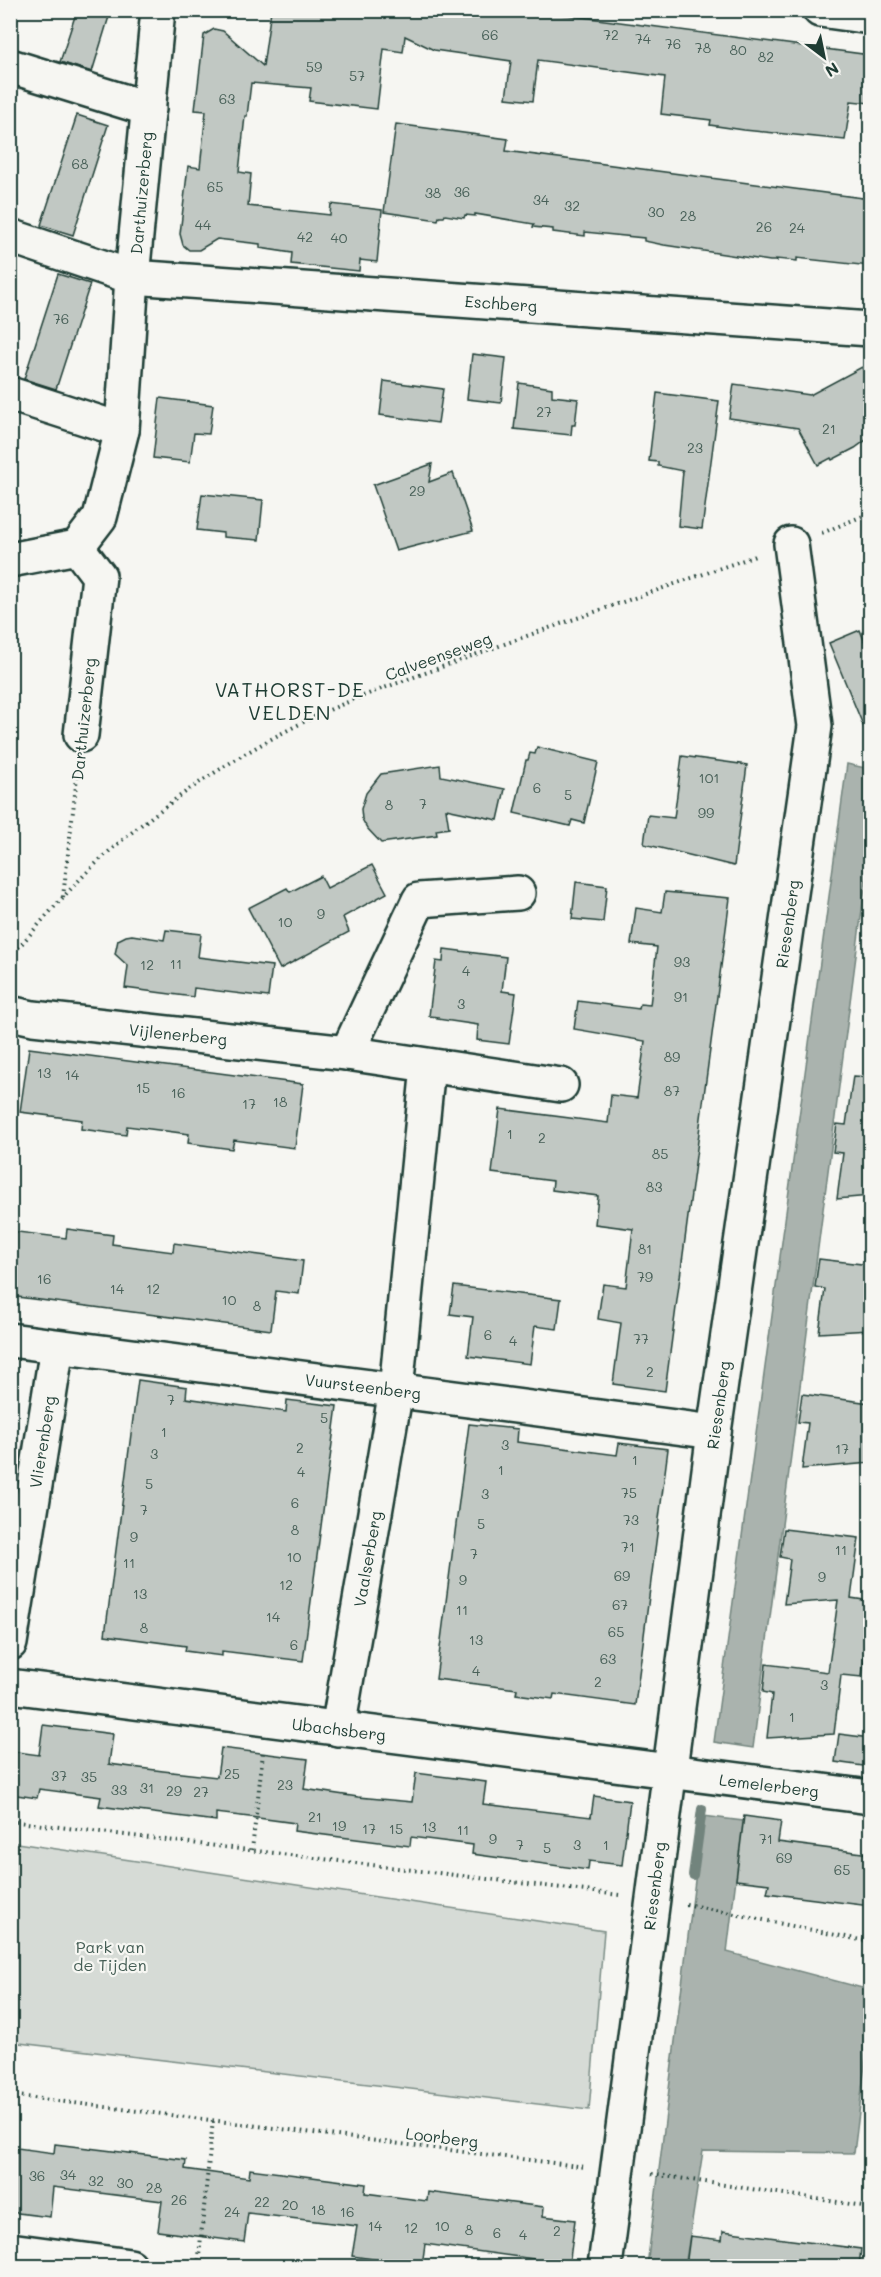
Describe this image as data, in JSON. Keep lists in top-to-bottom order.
{
  "streets": {
    "street": [
      "Darthuizerberg",
      "Eschberg",
      "Riesenberg",
      "Vijlenerberg",
      "Vuursteenberg",
      "Vlierenberg",
      "Vaalserberg",
      "Ubachsberg",
      "Lemelerberg"
    ],
    "path": ["Calveenseweg", "Loorberg"]
  },
  "crossings": [
    ["Darthuizerberg", "Eschberg"],
    ["Darthuizerberg", "Calveenseweg"],
    ["Calveenseweg", "Riesenberg"],
    ["Riesenberg", "Vuursteenberg"],
    ["Riesenberg", "Ubachsberg"],
    ["Riesenberg", "Lemelerberg"],
    ["Riesenberg", "Loorberg"],
    ["Vuursteenberg", "Vlierenberg"],
    ["Vuursteenberg", "Vaalserberg"],
    ["Vaalserberg", "Ubachsberg"],
    ["Ubachsberg", "Lemelerberg"]
  ],
  "districts": ["VATHORST-DE VELDEN"],
  "parks": ["Park van de Tijden"],
  "house_numbers": [
    "66",
    "72",
    "74",
    "76",
    "78",
    "80",
    "82",
    "59",
    "57",
    "63",
    "68",
    "65",
    "36",
    "38",
    "34",
    "32",
    "30",
    "28",
    "44",
    "26",
    "24",
    "42",
    "40",
    "76",
    "27",
    "21",
    "23",
    "29",
    "101",
    "6",
    "5",
    "7",
    "8",
    "99",
    "9",
    "10",
    "93",
    "11",
    "12",
    "4",
    "91",
    "3",
    "89",
    "13",
    "14",
    "15",
    "87",
    "16",
    "18",
    "17",
    "1",
    "2",
    "85",
    "83",
    "81",
    "79",
    "16",
    "14",
    "12",
    "10",
    "8",
    "6",
    "77",
    "4",
    "2",
    "7",
    "5",
    "1",
    "3",
    "2",
    "17",
    "3",
    "1",
    "1",
    "4",
    "5",
    "75",
    "3",
    "6",
    "7",
    "73",
    "5",
    "8",
    "9",
    "71",
    "11",
    "7",
    "10",
    "11",
    "69",
    "9",
    "9",
    "12",
    "13",
    "67",
    "11",
    "14",
    "8",
    "65",
    "13",
    "6",
    "63",
    "4",
    "2",
    "3",
    "1",
    "25",
    "37",
    "35",
    "23",
    "31",
    "33",
    "29",
    "27",
    "21",
    "19",
    "13",
    "17",
    "15",
    "11",
    "9",
    "71",
    "7",
    "3",
    "1",
    "5",
    "69",
    "65",
    "34",
    "36",
    "32",
    "30",
    "28",
    "26",
    "22",
    "20",
    "18",
    "24",
    "16",
    "14",
    "10",
    "12",
    "8",
    "2",
    "6",
    "4"
  ],
  "north": "bottom right"
}
